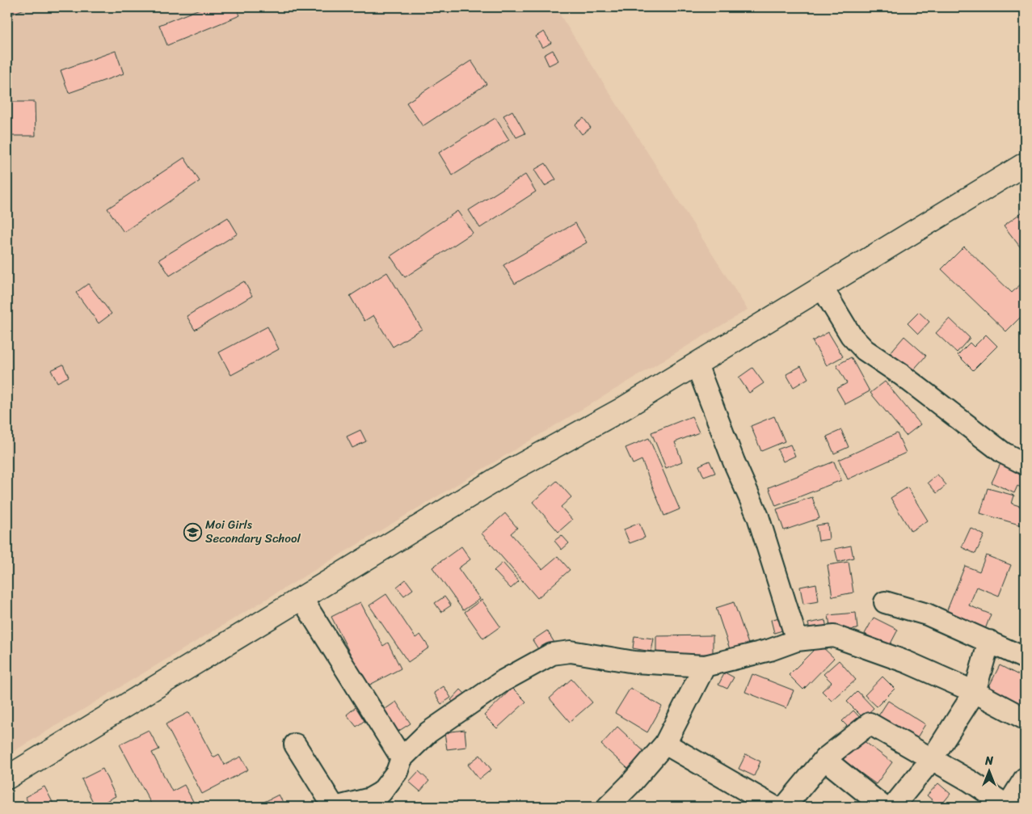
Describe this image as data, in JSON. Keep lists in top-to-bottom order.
{
  "places": {
    "school or university": ["Moi Girls Secondary School"]
  },
  "north": "top"
}
